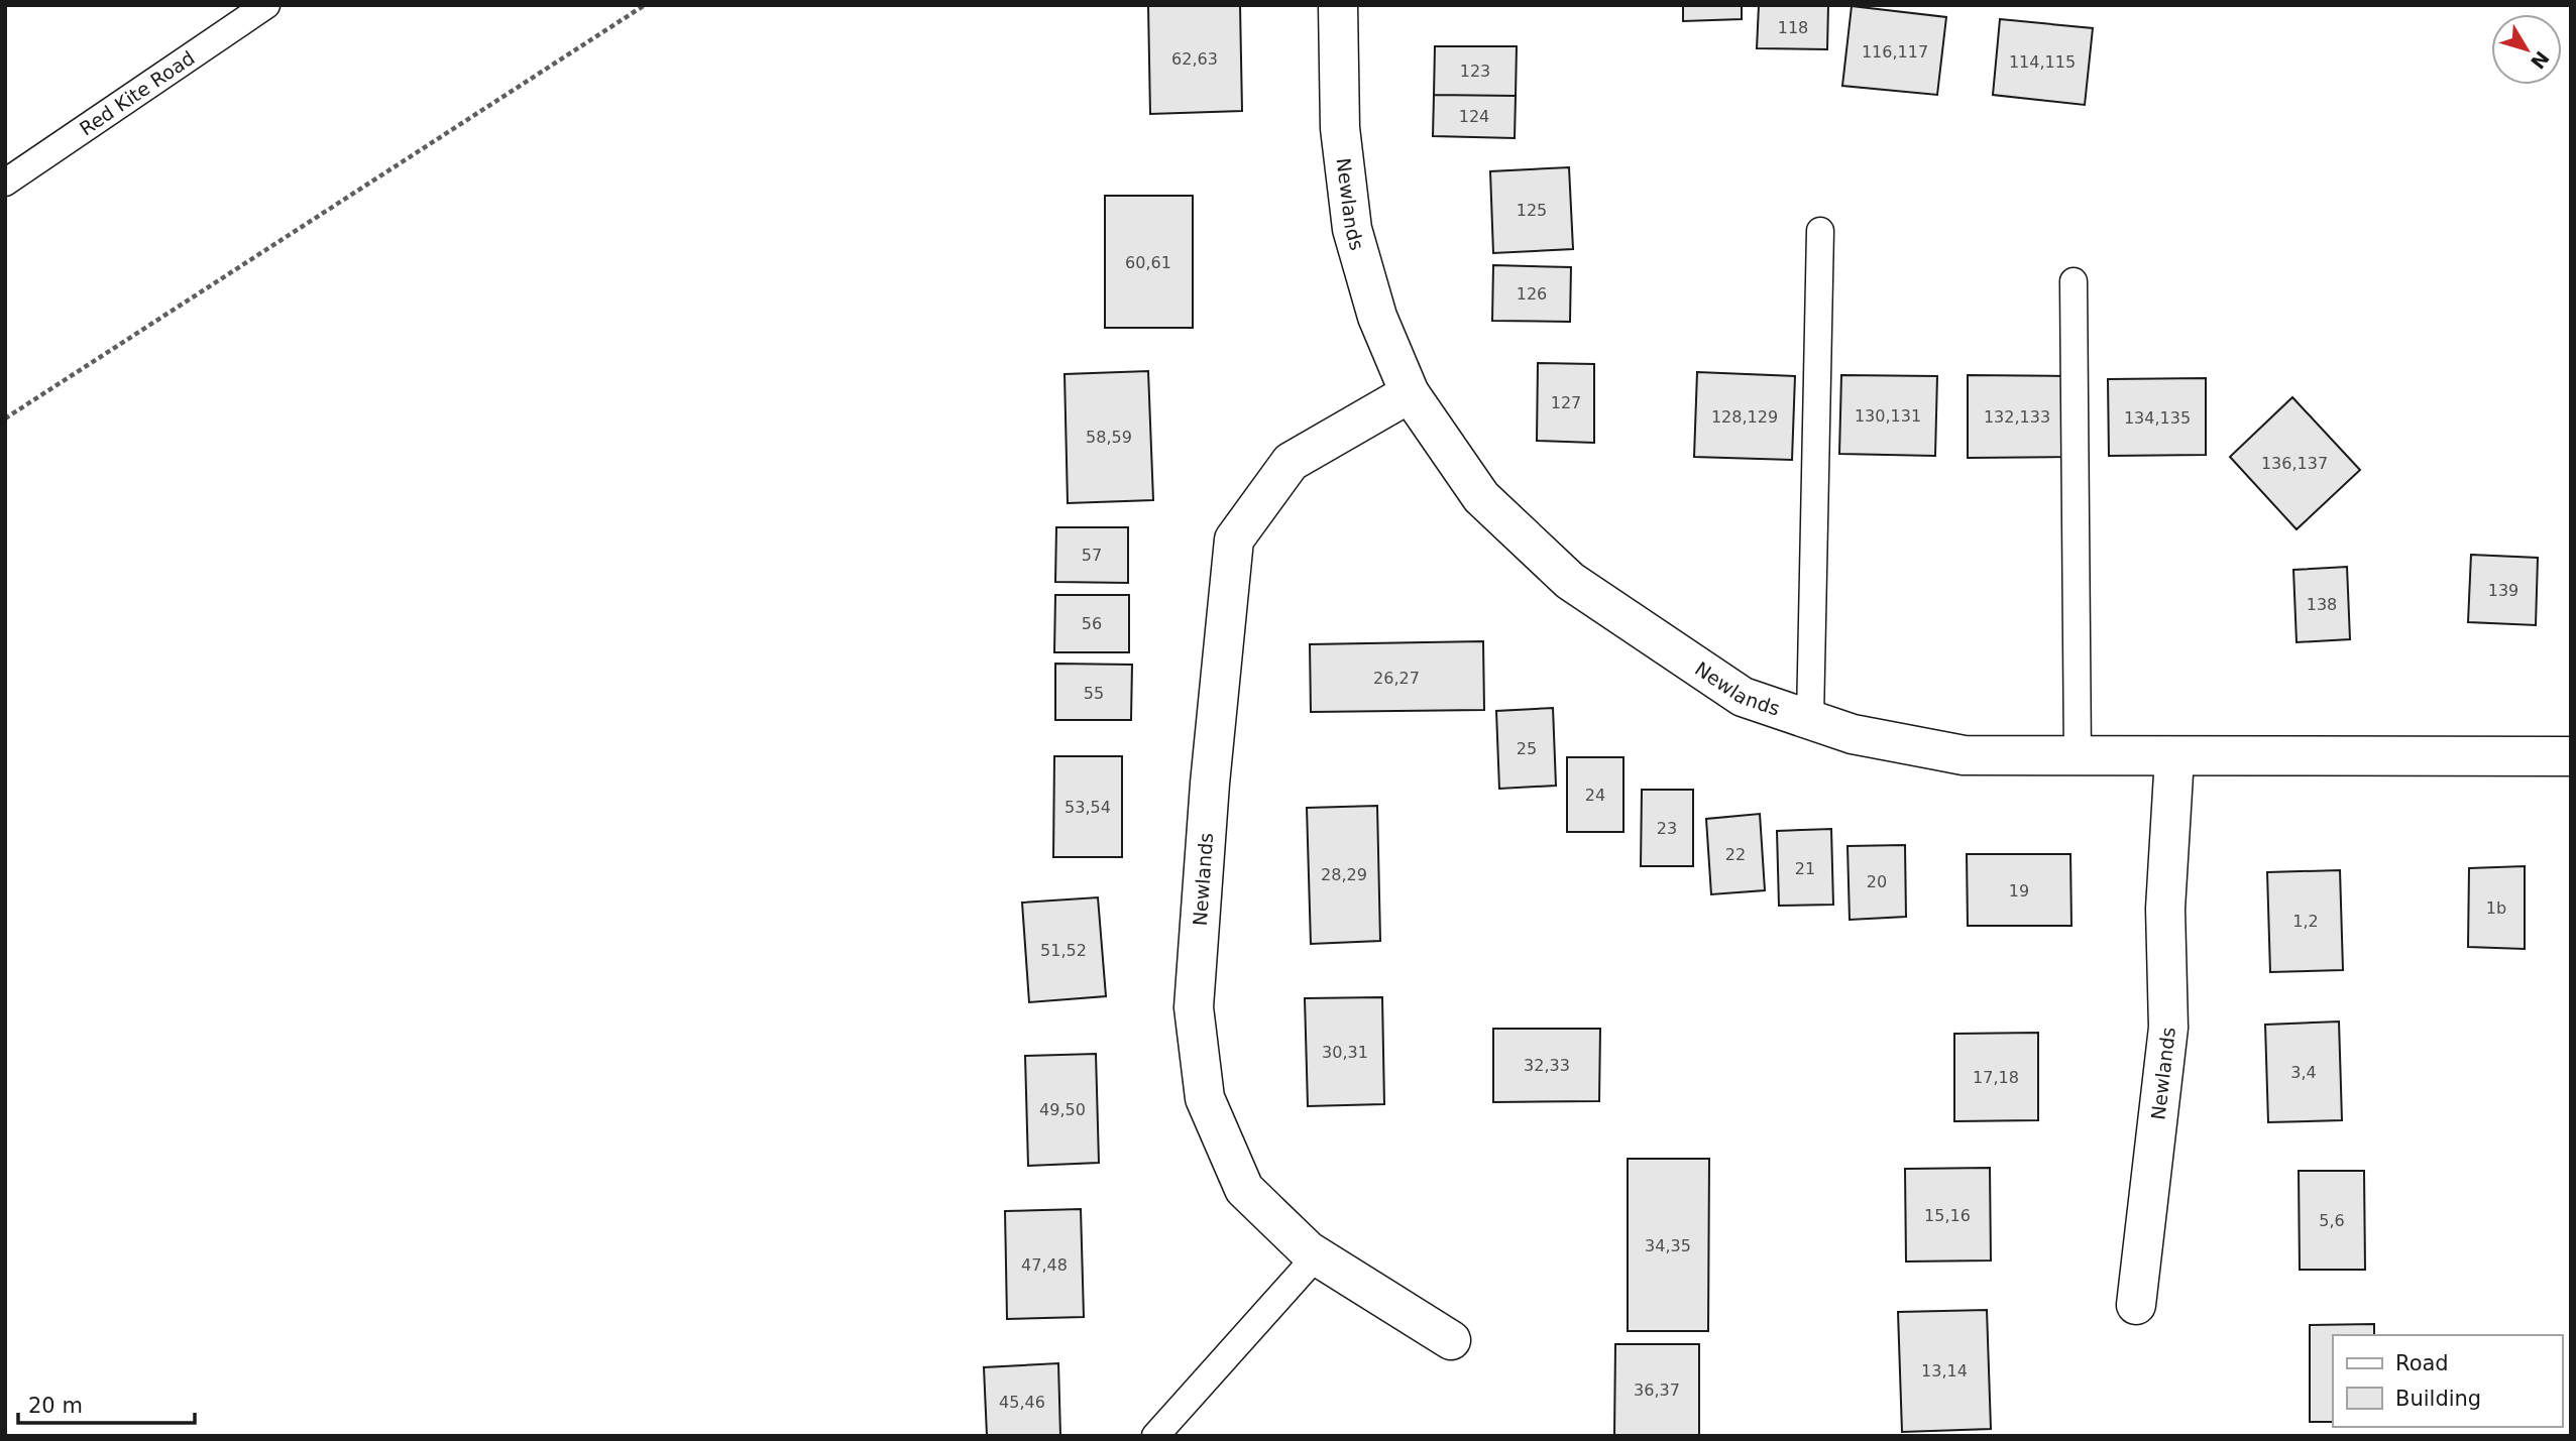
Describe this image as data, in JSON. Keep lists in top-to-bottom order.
{
  "streets": {
    "street": ["Newlands"],
    "lane": ["Red Kite Road"]
  },
  "house_numbers": [
    "118",
    "116,117",
    "62,63",
    "114,115",
    "123",
    "124",
    "125",
    "60,61",
    "126",
    "127",
    "130,131",
    "128,129",
    "132,133",
    "134,135",
    "58,59",
    "136,137",
    "57",
    "139",
    "138",
    "56",
    "26,27",
    "55",
    "25",
    "24",
    "53,54",
    "23",
    "22",
    "21",
    "28,29",
    "20",
    "19",
    "1b",
    "1,2",
    "51,52",
    "30,31",
    "32,33",
    "3,4",
    "17,18",
    "49,50",
    "15,16",
    "5,6",
    "34,35",
    "47,48",
    "13,14",
    "36,37",
    "45,46"
  ],
  "legend": ["Road", "Building"],
  "scale_bar": "20 m",
  "north": "bottom right"
}
